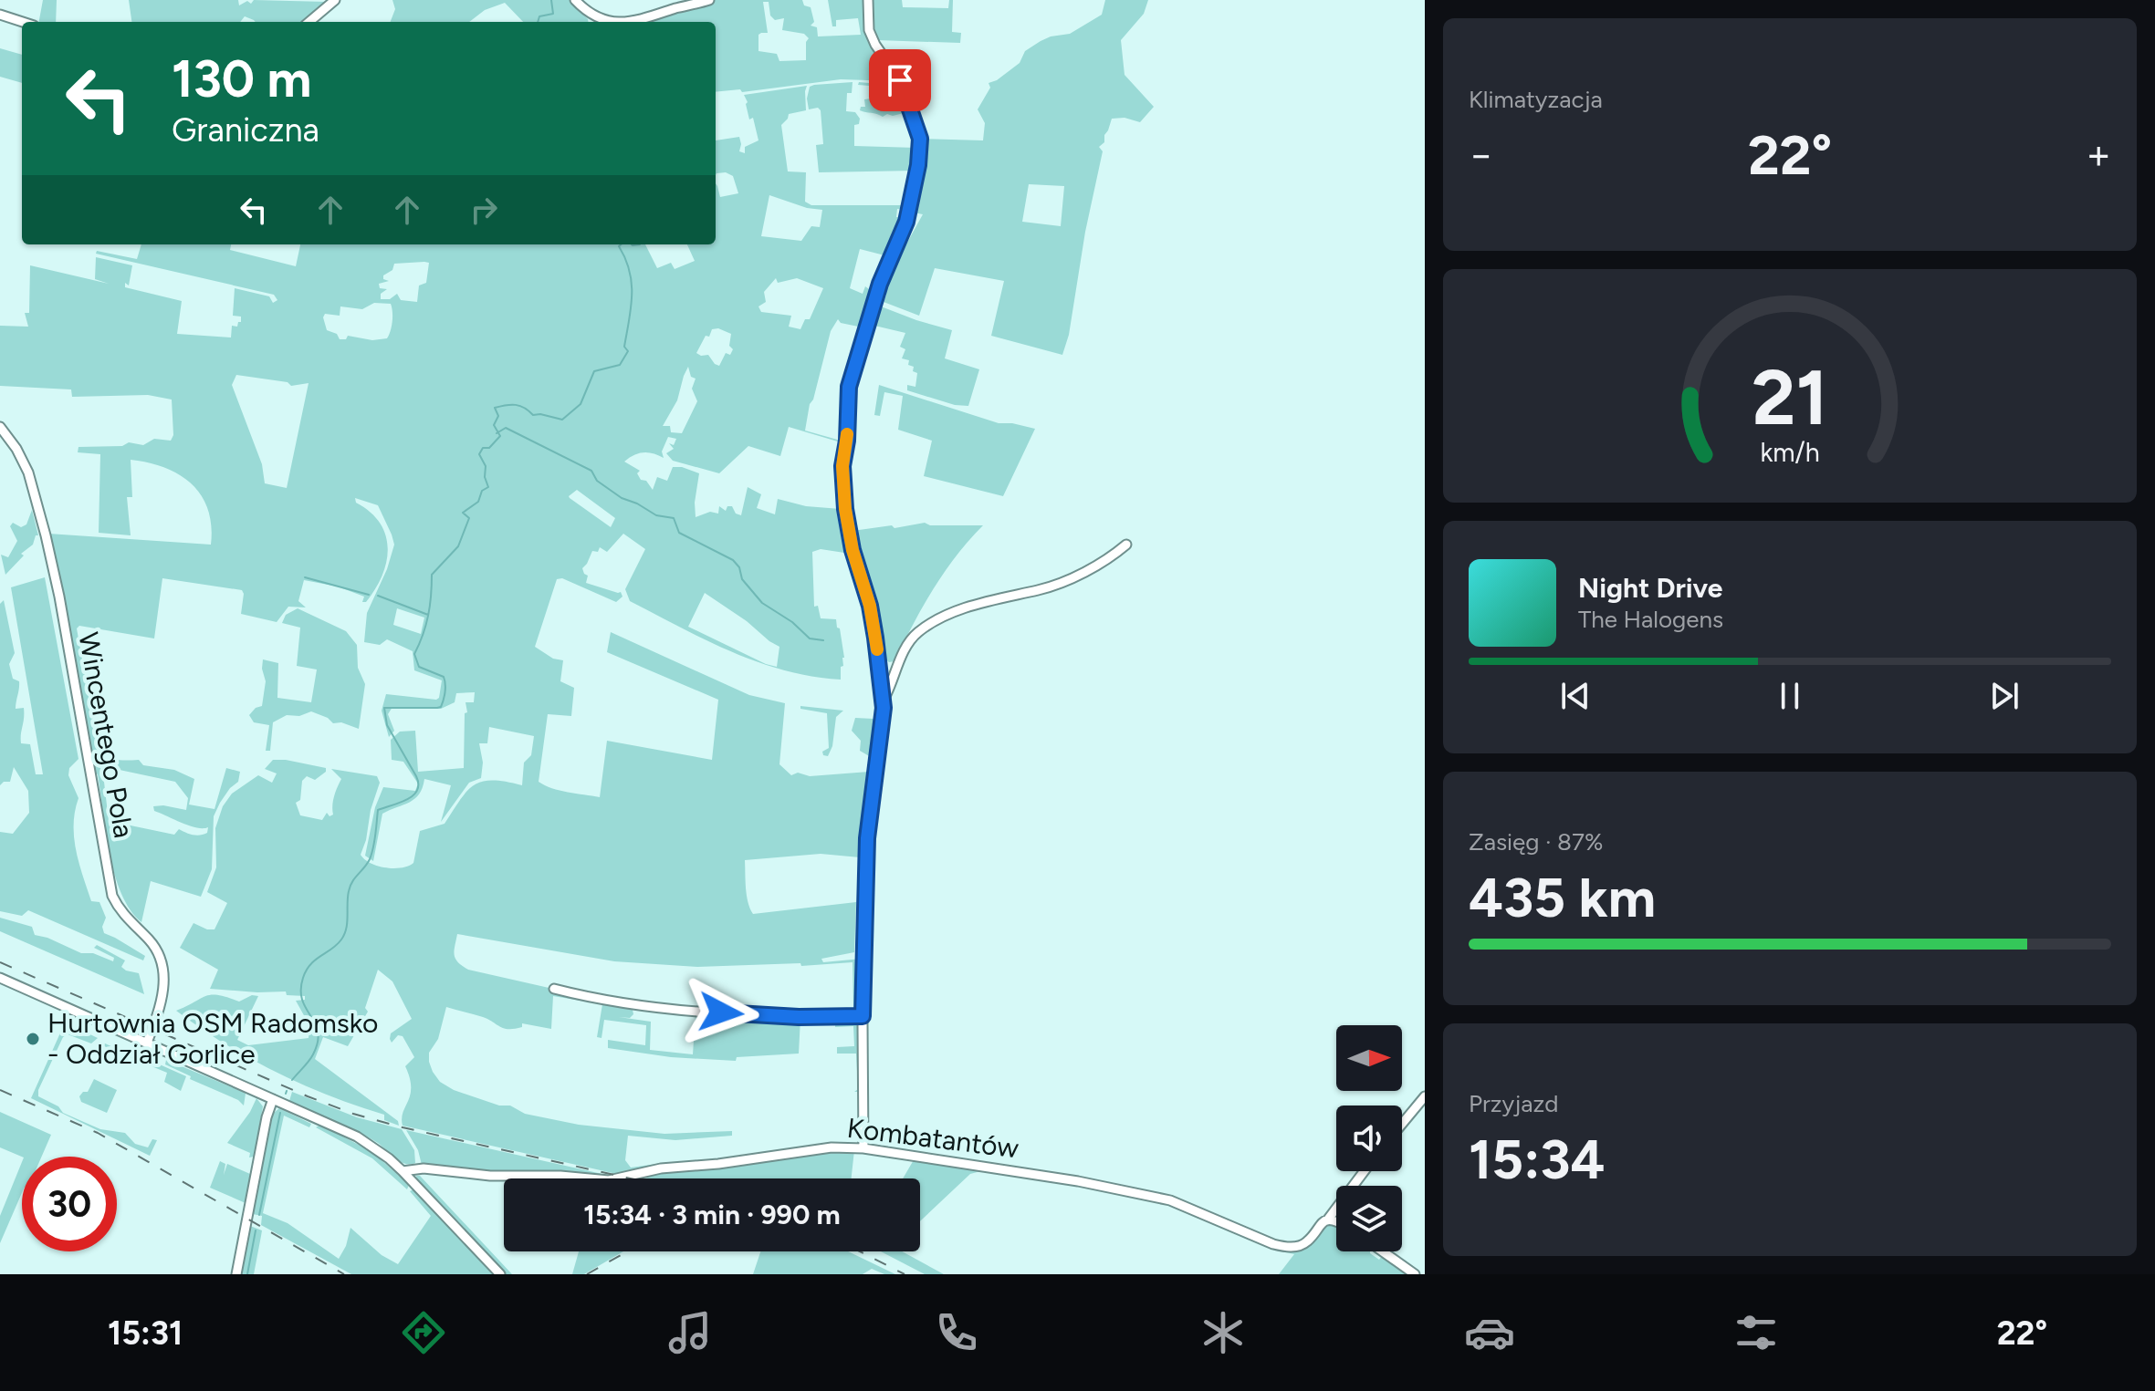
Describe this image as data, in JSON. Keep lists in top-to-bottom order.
{
  "streets": {
    "street": ["Wincentego Pola", "Kombatantów"]
  },
  "places": ["Hurtownia OSM Radomsko - Oddział Gorlice"],
  "north": "right",
  "page": {
    "tile": [
      "Klimatyzacja",
      ["Zasięg · 87%", "435 km"],
      ["Przyjazd", "15:34"]
    ],
    "turn": ["130 m", "Graniczna"],
    "heat": ["−", "22°", "+"],
    "song": ["Night Drive", "The Halogens"],
    "limit": "30",
    "trip": "15:34 · 3 min · 990 m",
    "tabs": ["15:31", "22°"],
    "gauge": ["21", "km/h"]
  }
}
